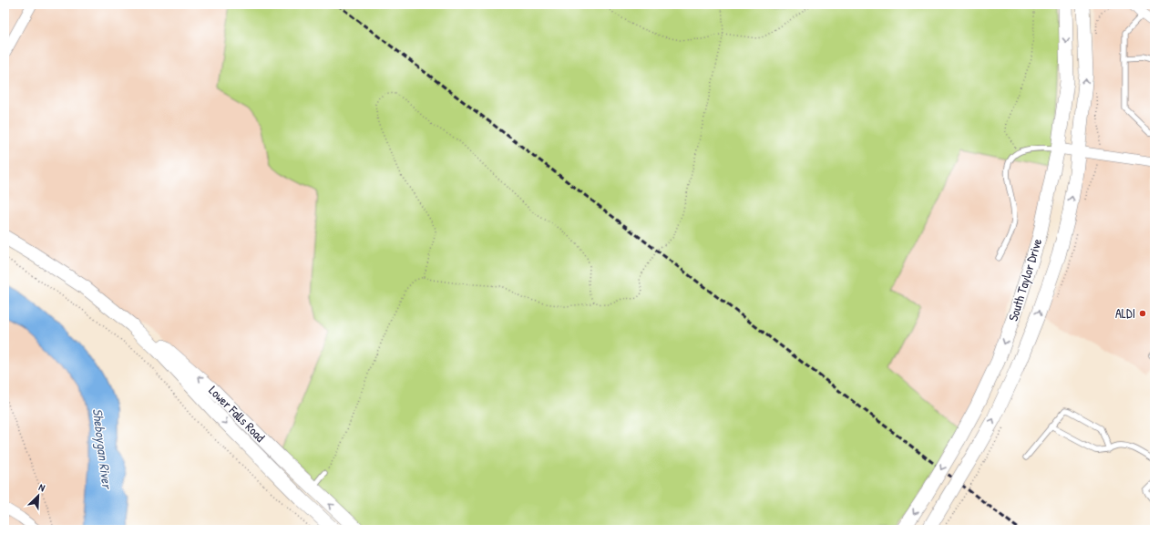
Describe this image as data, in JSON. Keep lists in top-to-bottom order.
{
  "streets": {
    "main road": ["South Taylor Drive", "Lower Falls Road"]
  },
  "water": ["Sheboygan River"],
  "places": ["ALDI"],
  "north": "top right"
}
